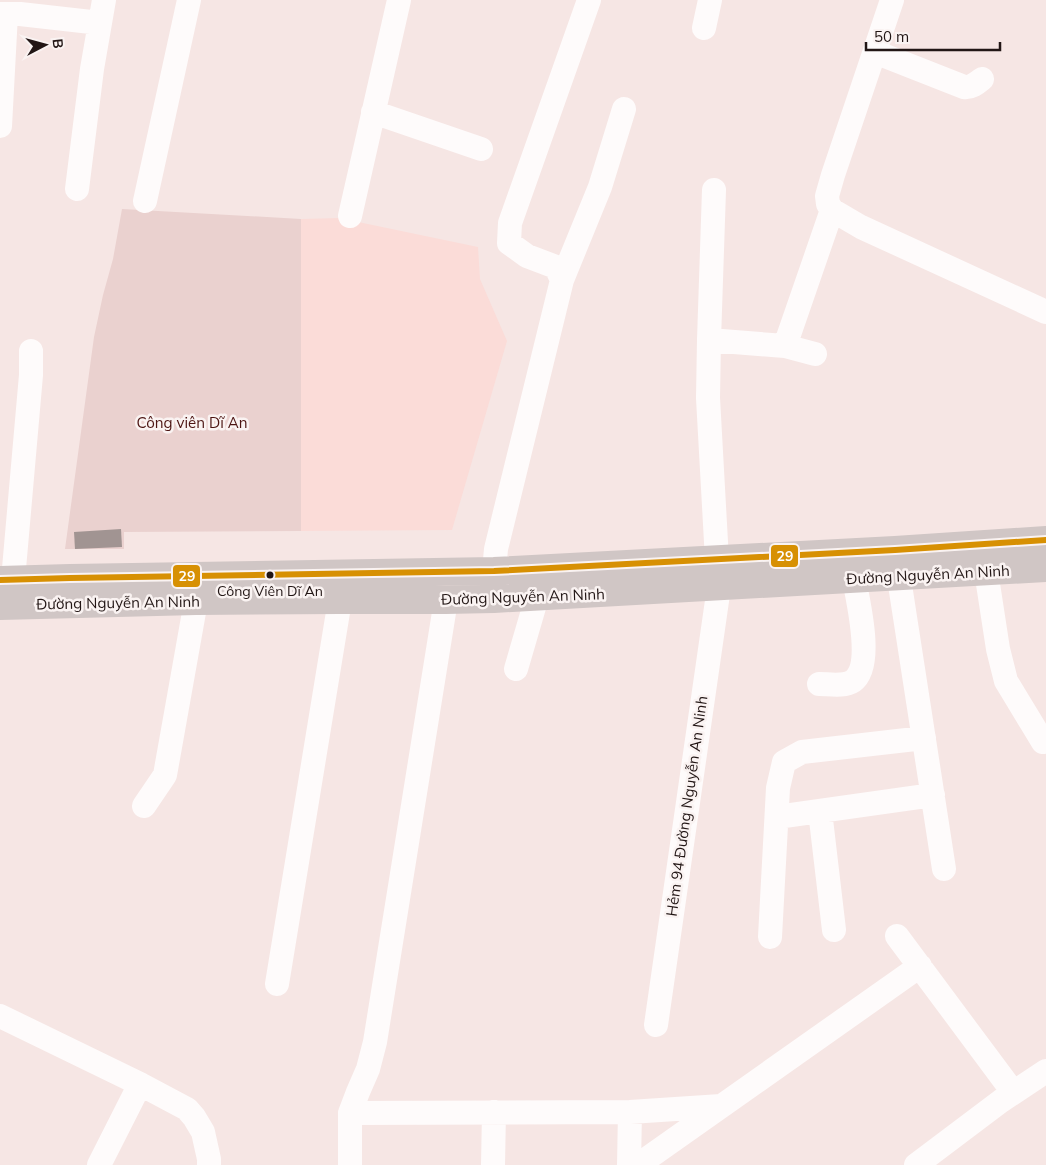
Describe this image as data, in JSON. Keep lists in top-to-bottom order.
{
  "streets": {
    "main road": ["Đường Nguyễn An Ninh"],
    "street": ["Hẻm 94 Đường Nguyễn An Ninh"]
  },
  "crossings": [
    ["Đường Nguyễn An Ninh", "Hẻm 94 Đường Nguyễn An Ninh"]
  ],
  "parks": ["Công viên Dĩ An"],
  "places": ["Công Viên Dĩ An"],
  "lines": ["transit line 29"],
  "scale_bar": "50 m",
  "north": "right"
}
